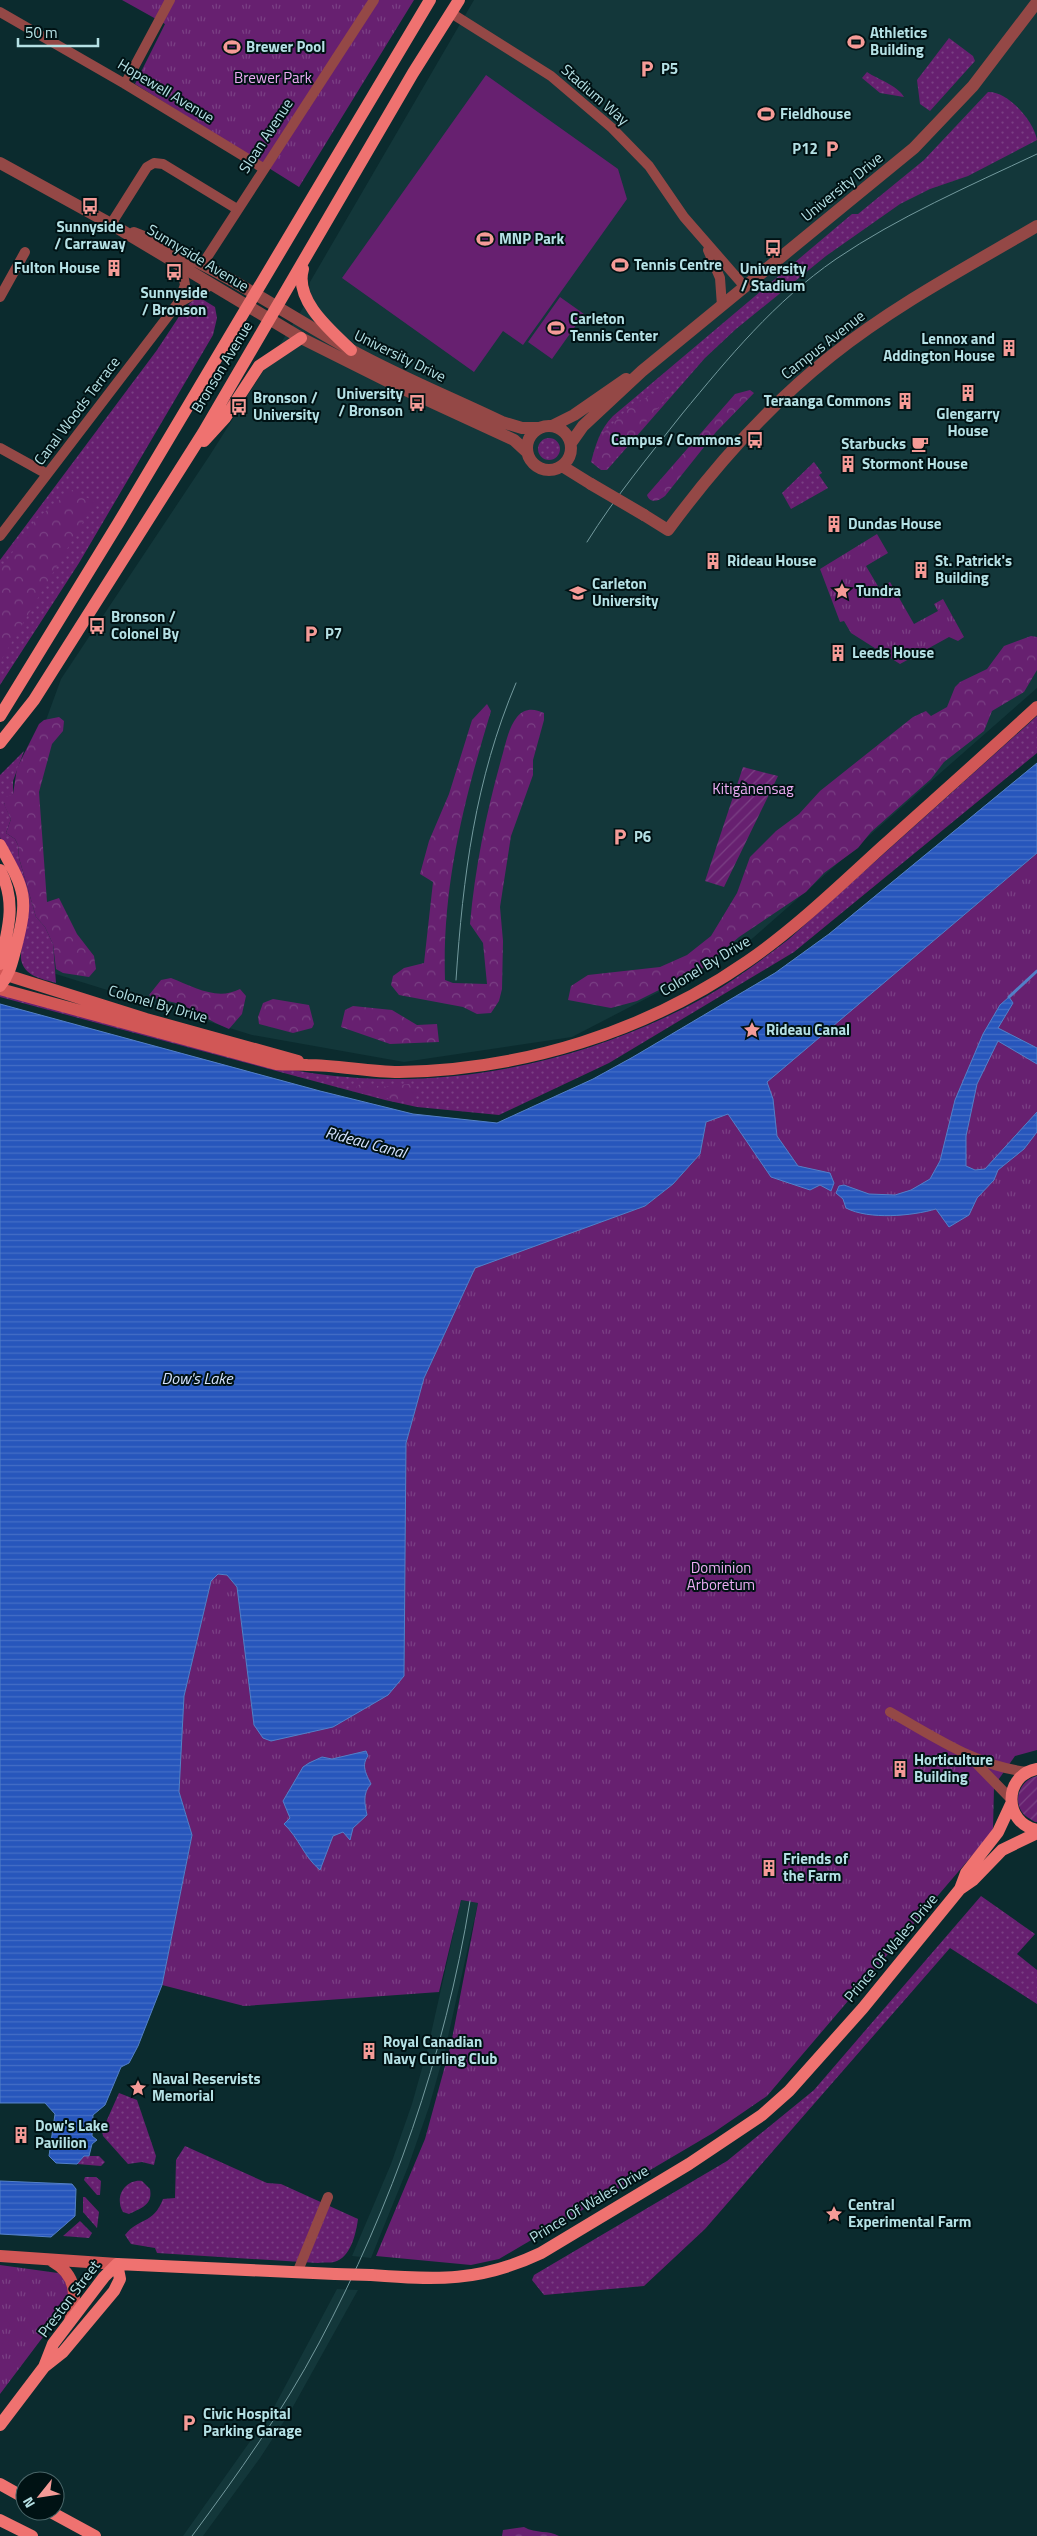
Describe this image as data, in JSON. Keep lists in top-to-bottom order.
{
  "streets": {
    "main road": [
      "Bronson Avenue",
      "Colonel By Drive",
      "Prince Of Wales Drive",
      "Preston Street"
    ],
    "street": [
      "Hopewell Avenue",
      "Stadium Way",
      "Sloan Avenue",
      "University Drive",
      "Sunnyside Avenue",
      "Campus Avenue",
      "Canal Woods Terrace"
    ]
  },
  "crossings": [
    ["Hopewell Avenue", "Sloan Avenue"],
    ["Stadium Way", "University Drive"],
    ["Stadium Way", "Bronson Avenue"],
    ["Sloan Avenue", "Sunnyside Avenue"],
    ["University Drive", "Sunnyside Avenue"],
    ["University Drive", "Campus Avenue"],
    ["University Drive", "Bronson Avenue"],
    ["Sunnyside Avenue", "Bronson Avenue"],
    ["Sunnyside Avenue", "Canal Woods Terrace"],
    ["Prince Of Wales Drive", "Preston Street"]
  ],
  "water": ["Rideau Canal", "Dow's Lake"],
  "parks": ["Brewer Park", "Kitigànensag", "Dominion Arboretum"],
  "places": {
    "sports": [
      "Athletics Building",
      "Brewer Pool",
      "Fieldhouse",
      "MNP Park",
      "Tennis Centre",
      "Carleton Tennis Center"
    ],
    "parking": [
      "P5",
      "P12",
      "P7",
      "P6",
      "Civic Hospital Parking Garage"
    ],
    "bus stop": [
      "Sunnyside / Carraway",
      "University / Stadium",
      "Sunnyside / Bronson",
      "University / Bronson",
      "Bronson / University",
      "Campus / Commons",
      "Bronson / Colonel By"
    ],
    "building": [
      "Fulton House",
      "Lennox and Addington House",
      "Glengarry House",
      "Teraanga Commons",
      "Stormont House",
      "Dundas House",
      "Rideau House",
      "St. Patrick's Building",
      "Leeds House",
      "Horticulture Building",
      "Friends of the Farm",
      "Royal Canadian Navy Curling Club",
      "Dow's Lake Pavilion"
    ],
    "cafe": ["Starbucks"],
    "place": [
      "Tundra",
      "Rideau Canal",
      "Naval Reservists Memorial",
      "Central Experimental Farm"
    ],
    "school or university": ["Carleton University"]
  },
  "scale_bar": "50 m",
  "north": "bottom left"
}
